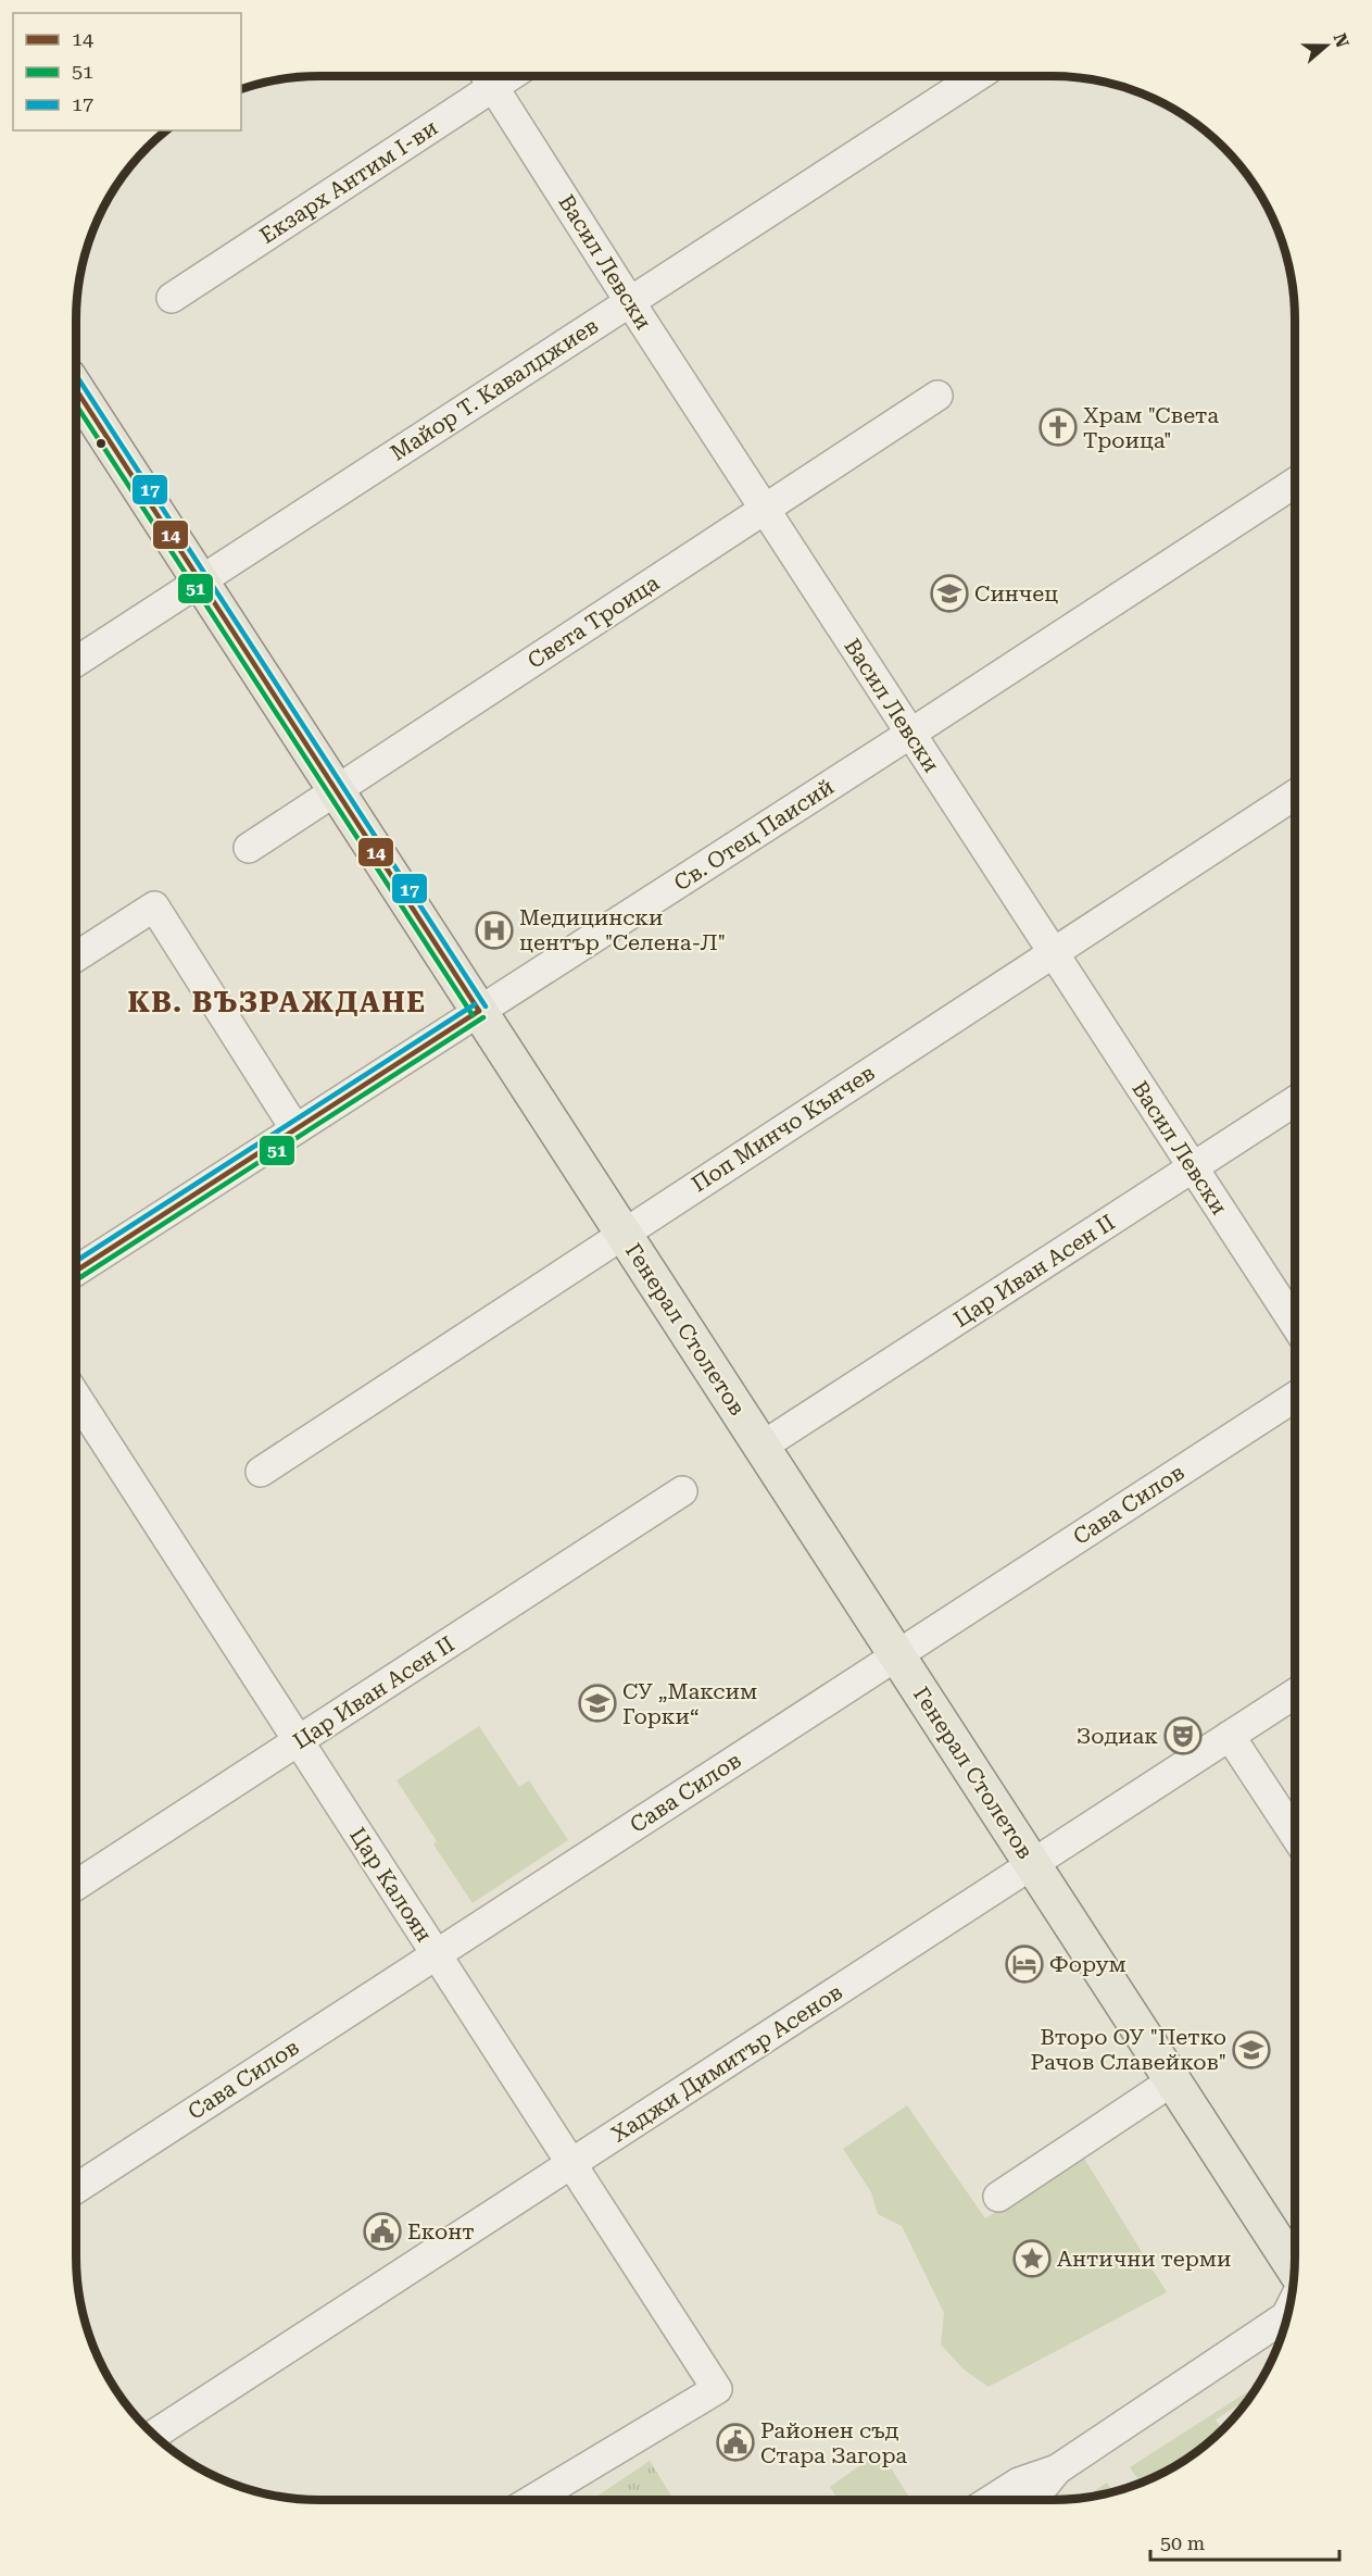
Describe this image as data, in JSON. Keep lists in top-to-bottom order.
{
  "streets": {
    "main road": ["Генерал Столетов"],
    "street": [
      "Екзарх Антим I-ви",
      "Васил Левски",
      "Майор Т. Кавалджиев",
      "Света Троица",
      "Св. Отец Паисий",
      "Поп Минчо Кънчев",
      "Цар Иван Асен II",
      "Сава Силов",
      "Цар Калоян",
      "Хаджи Димитър Асенов"
    ]
  },
  "crossings": [
    ["Екзарх Антим I-ви", "Васил Левски"],
    ["Васил Левски", "Майор Т. Кавалджиев"],
    ["Васил Левски", "Света Троица"],
    ["Васил Левски", "Св. Отец Паисий"],
    ["Васил Левски", "Поп Минчо Кънчев"],
    ["Васил Левски", "Цар Иван Асен II"],
    ["Майор Т. Кавалджиев", "Генерал Столетов"],
    ["Света Троица", "Генерал Столетов"],
    ["Св. Отец Паисий", "Генерал Столетов"],
    ["Поп Минчо Кънчев", "Генерал Столетов"],
    ["Цар Иван Асен II", "Генерал Столетов"],
    ["Цар Иван Асен II", "Цар Калоян"],
    ["Генерал Столетов", "Сава Силов"],
    ["Генерал Столетов", "Хаджи Димитър Асенов"],
    ["Сава Силов", "Цар Калоян"],
    ["Цар Калоян", "Хаджи Димитър Асенов"]
  ],
  "districts": ["КВ. ВЪЗРАЖДАНЕ"],
  "places": {
    "church": ["Храм \"Света Троица\""],
    "school or university": ["Синчец", "СУ „Максим Горки“", "Второ ОУ \"Петко Рачов Славейков\""],
    "hospital": ["Медицински център \"Селена-Л\""],
    "theatre": ["Зодиак"],
    "hotel": ["Форум"],
    "public building": ["Еконт", "Районен съд Стара Загора"],
    "place": ["Антични терми"]
  },
  "lines": ["transit line 17", "transit line 14", "transit line 51"],
  "legend": ["14", "51", "17"],
  "scale_bar": "50 m",
  "north": "right"
}
